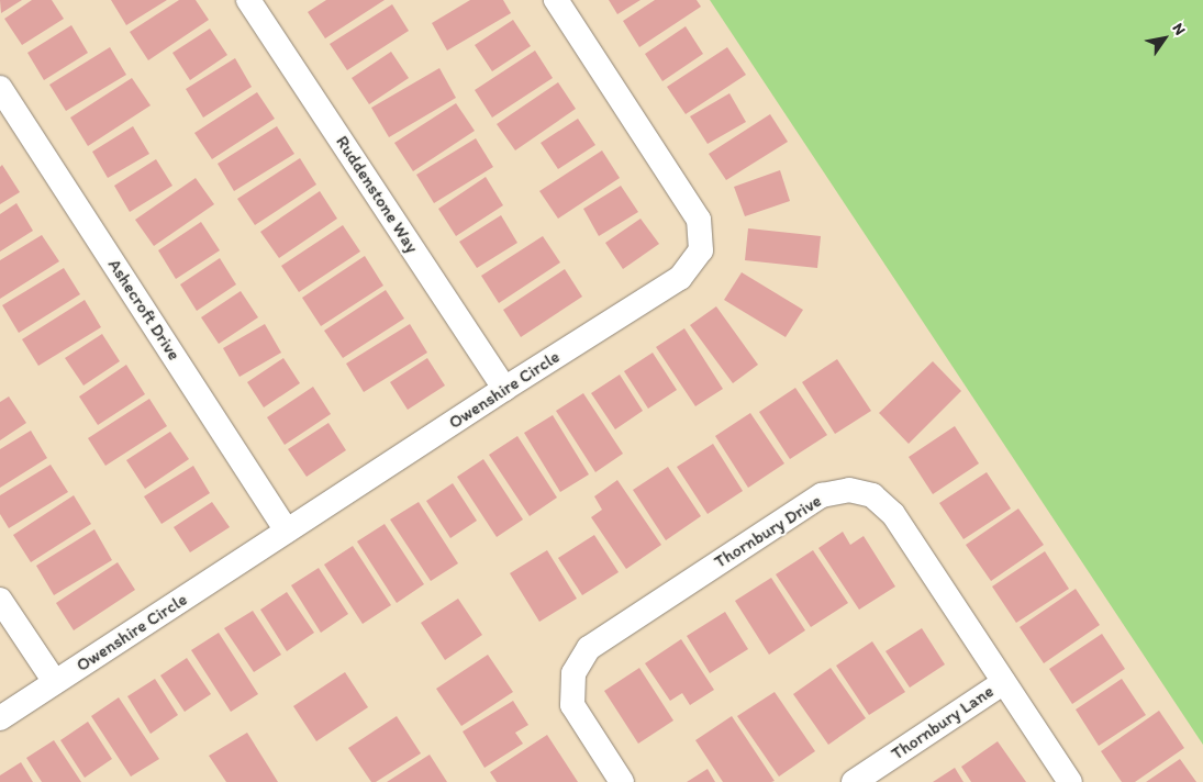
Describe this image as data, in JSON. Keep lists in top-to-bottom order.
{
  "streets": {
    "street": [
      "Ruddenstone Way",
      "Ashecroft Drive",
      "Owenshire Circle",
      "Thornbury Drive",
      "Thornbury Lane"
    ]
  },
  "crossings": [
    ["Ruddenstone Way", "Owenshire Circle"],
    ["Ashecroft Drive", "Owenshire Circle"],
    ["Thornbury Drive", "Thornbury Lane"]
  ],
  "north": "top right"
}
